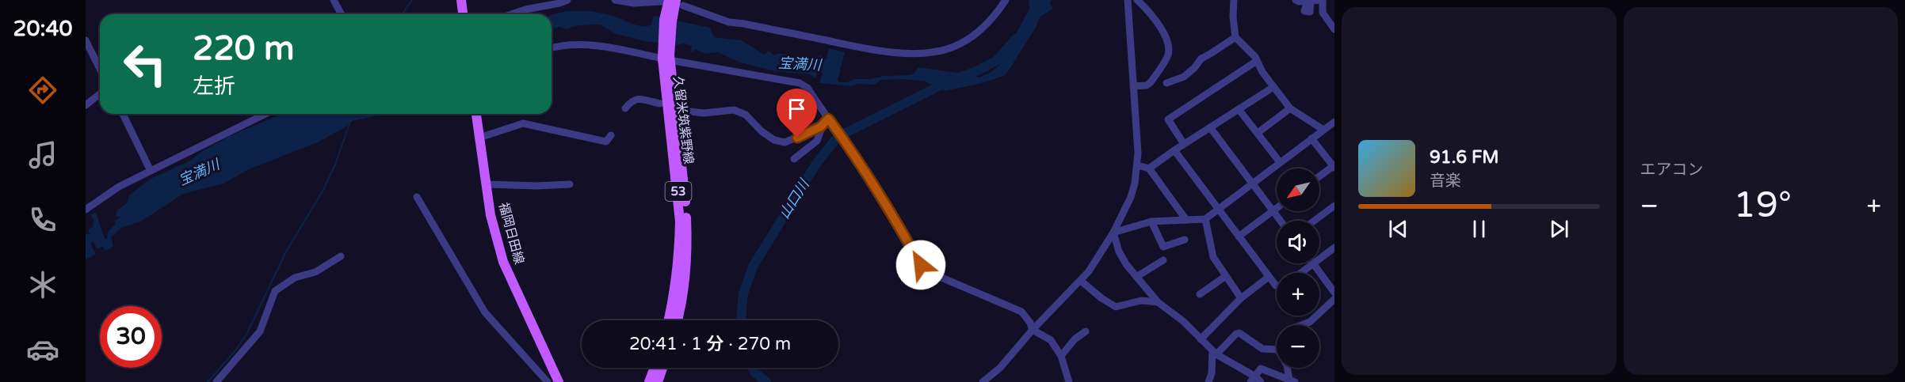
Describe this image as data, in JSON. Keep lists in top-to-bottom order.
{
  "streets": {
    "main road": ["久留米筑紫野線", "53", "福岡日田線"]
  },
  "water": ["宝満川", "山口川"],
  "north": "bottom left",
  "page": {
    "tabs": "20:40",
    "tile": "エアコン",
    "turn": ["220 m", "左折"],
    "song": ["91.6 FM", "音楽"],
    "map_buttons": ["+", "−"],
    "heat": ["−", "19°", "+"],
    "limit": "30",
    "trip": "20:41 · 1 分 · 270 m"
  }
}
